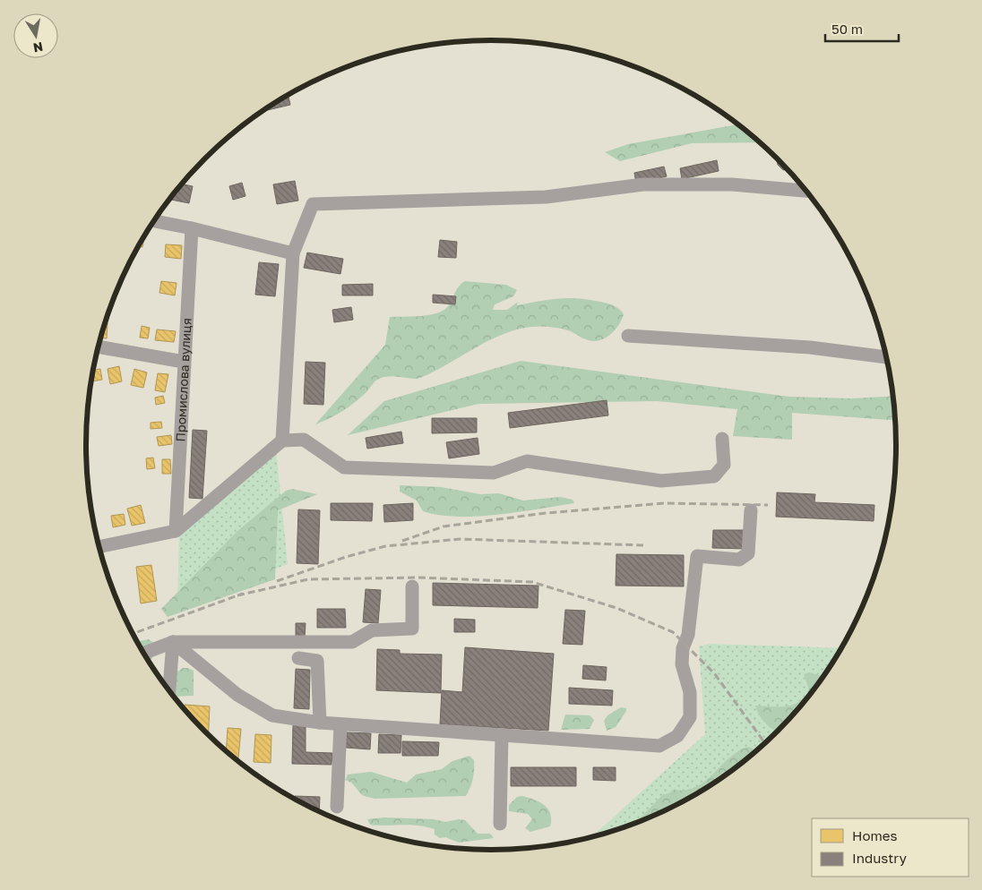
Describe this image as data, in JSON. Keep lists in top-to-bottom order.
{
  "streets": {
    "street": ["Промислова вулиця"]
  },
  "legend": ["Homes", "Industry"],
  "scale_bar": "50 m",
  "north": "bottom"
}
